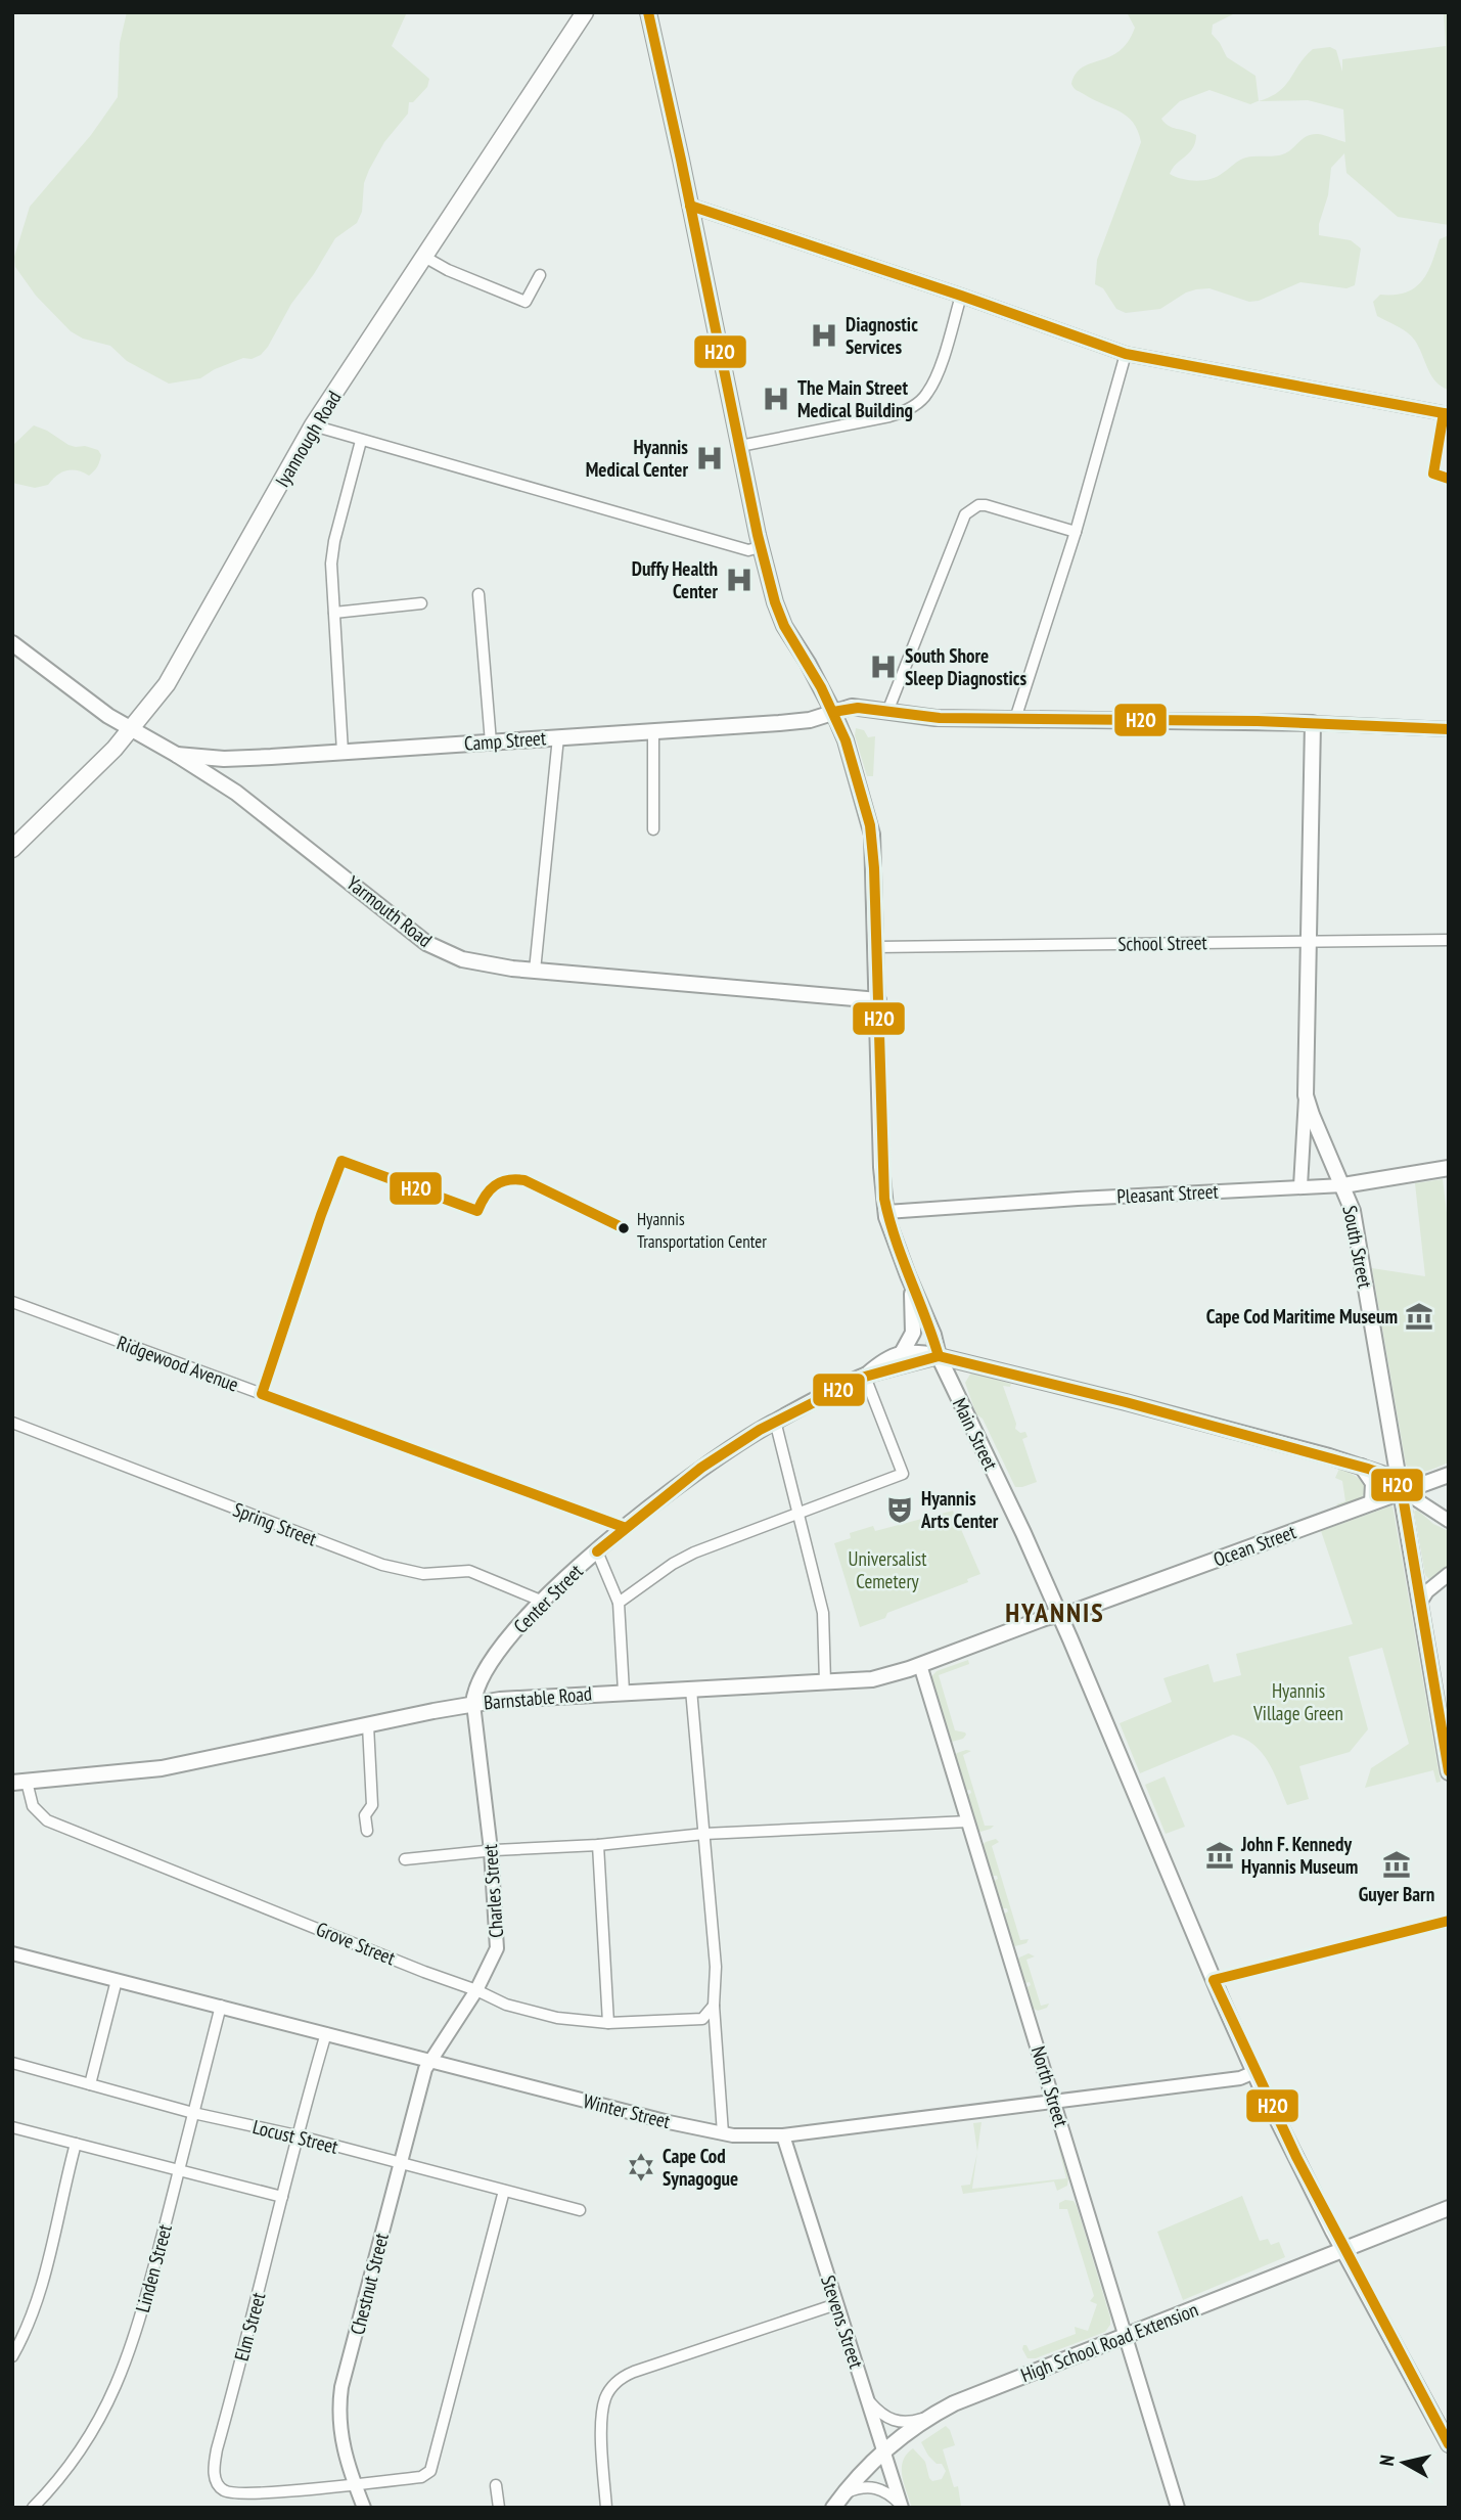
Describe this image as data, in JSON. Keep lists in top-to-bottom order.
{
  "streets": {
    "main road": [
      "Iyannough Road",
      "Camp Street",
      "Yarmouth Road",
      "Pleasant Street",
      "South Street",
      "Main Street",
      "Ocean Street",
      "Center Street",
      "Barnstable Road",
      "High School Road Extension"
    ],
    "street": [
      "School Street",
      "Ridgewood Avenue",
      "Spring Street",
      "Charles Street",
      "Grove Street",
      "North Street",
      "Winter Street",
      "Locust Street",
      "Linden Street",
      "Chestnut Street",
      "Stevens Street",
      "Elm Street"
    ]
  },
  "crossings": [
    ["Iyannough Road", "Yarmouth Road"],
    ["Camp Street", "Yarmouth Road"],
    ["Camp Street", "South Street"],
    ["Camp Street", "Main Street"],
    ["Yarmouth Road", "Main Street"],
    ["School Street", "South Street"],
    ["School Street", "Main Street"],
    ["Pleasant Street", "South Street"],
    ["Pleasant Street", "Main Street"],
    ["South Street", "Ocean Street"],
    ["Ridgewood Avenue", "Center Street"],
    ["Main Street", "Ocean Street"],
    ["Main Street", "Center Street"],
    ["Main Street", "Barnstable Road"],
    ["Main Street", "Winter Street"],
    ["Main Street", "High School Road Extension"],
    ["Spring Street", "Center Street"],
    ["Ocean Street", "Barnstable Road"],
    ["Center Street", "Barnstable Road"],
    ["Center Street", "Charles Street"],
    ["Barnstable Road", "Charles Street"],
    ["Barnstable Road", "Grove Street"],
    ["Barnstable Road", "North Street"],
    ["Charles Street", "Grove Street"],
    ["Charles Street", "Winter Street"],
    ["Charles Street", "Chestnut Street"],
    ["North Street", "Winter Street"],
    ["North Street", "High School Road Extension"],
    ["Winter Street", "Linden Street"],
    ["Winter Street", "Chestnut Street"],
    ["Winter Street", "Stevens Street"],
    ["Winter Street", "Elm Street"],
    ["Locust Street", "Linden Street"],
    ["Locust Street", "Chestnut Street"],
    ["Locust Street", "Elm Street"],
    ["Chestnut Street", "Elm Street"],
    ["Stevens Street", "High School Road Extension"]
  ],
  "districts": ["HYANNIS"],
  "parks": ["Universalist Cemetery", "Hyannis Village Green"],
  "places": {
    "hospital": [
      "Diagnostic Services",
      "The Main Street Medical Building",
      "Hyannis Medical Center",
      "Duffy Health Center",
      "South Shore Sleep Diagnostics"
    ],
    "other": ["Hyannis Transportation Center"],
    "museum": ["Cape Cod Maritime Museum", "John F. Kennedy Hyannis Museum", "Guyer Barn"],
    "theatre": ["Hyannis Arts Center"],
    "synagogue": ["Cape Cod Synagogue"]
  },
  "lines": ["transit line H2O"],
  "north": "left"
}
